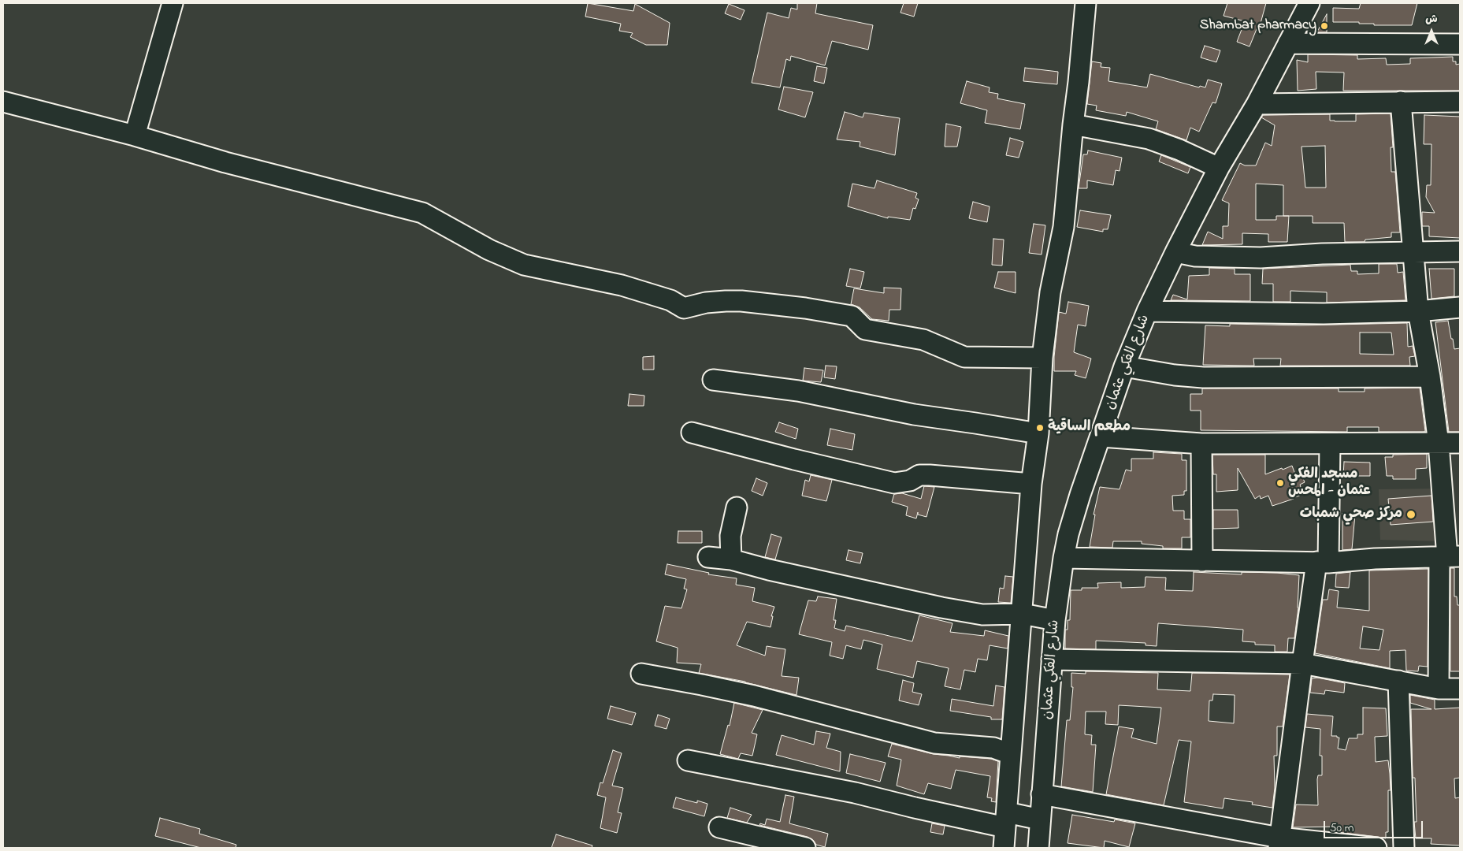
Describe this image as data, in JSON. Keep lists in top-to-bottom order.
{
  "streets": {
    "street": ["شارع الفكي عثمان"]
  },
  "places": [
    "Shambat pharmacy",
    "مطعم الساقية",
    "مسجد الفكي عثمان - المحس",
    "مركز صحي شمبات"
  ],
  "scale_bar": "50 m",
  "north": "top"
}
